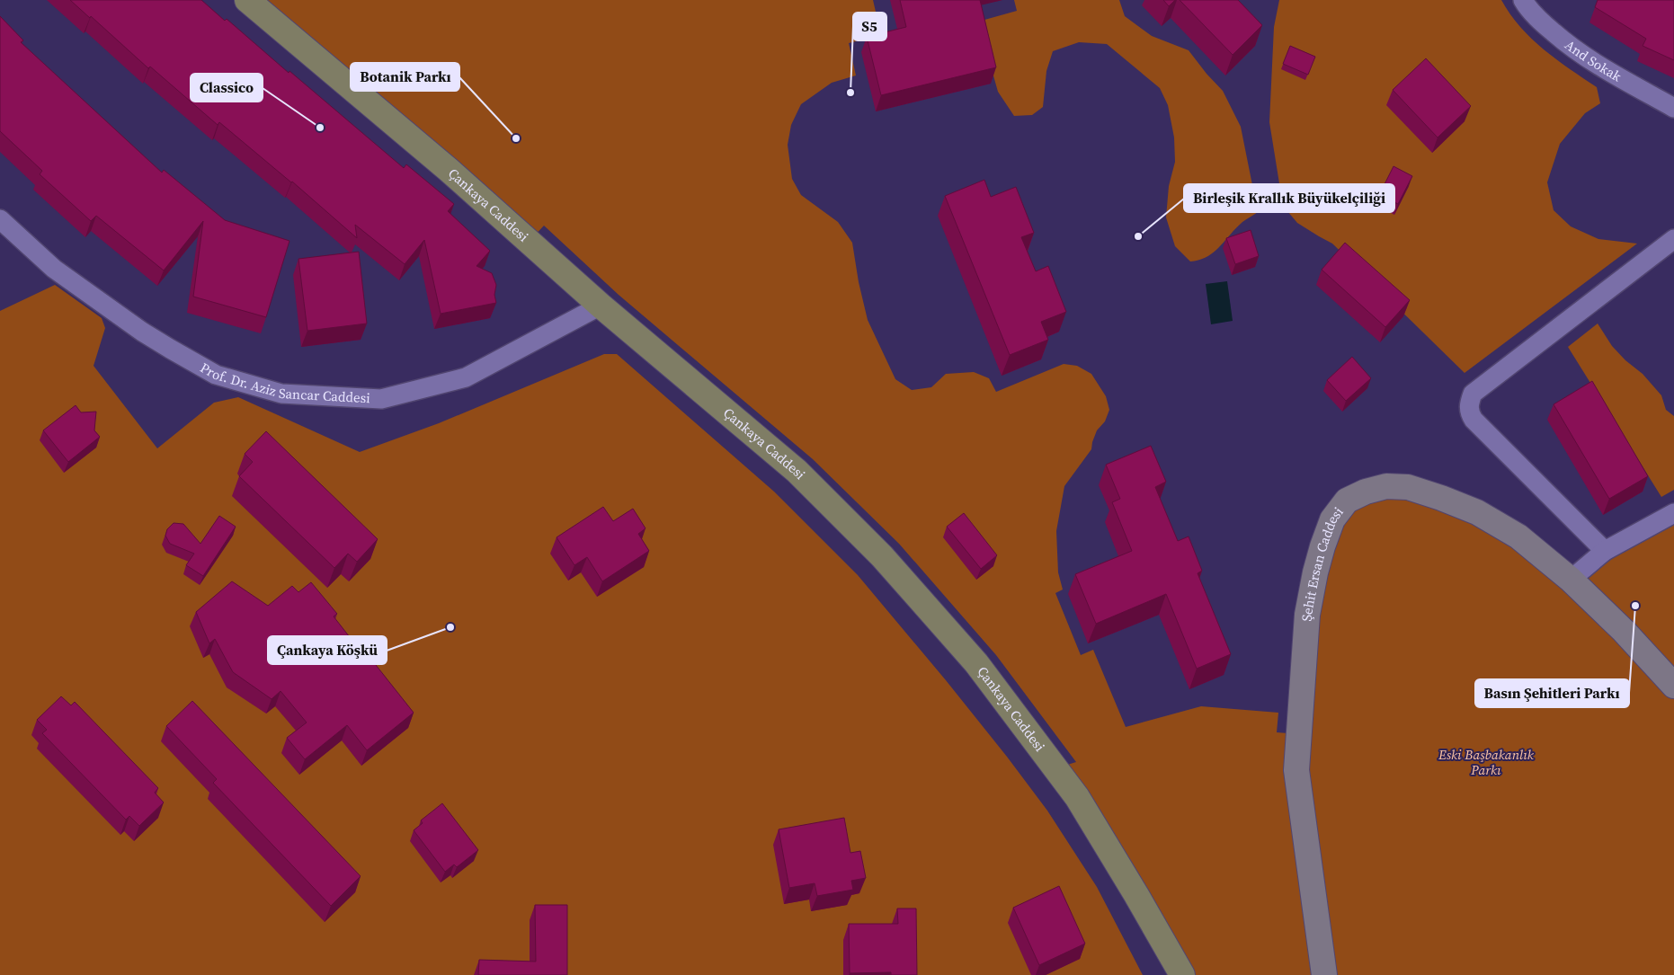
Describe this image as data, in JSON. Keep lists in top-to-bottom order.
{
  "streets": {
    "main road": ["Çankaya Caddesi", "Şehit Ersan Caddesi"],
    "street": ["And Sokak", "Prof. Dr. Aziz Sancar Caddesi"]
  },
  "crossings": [
    ["Çankaya Caddesi", "Prof. Dr. Aziz Sancar Caddesi"]
  ],
  "parks": ["Eski Başbakanlık Parkı"],
  "places": [
    "S5",
    "Classico",
    "Botanik Parkı",
    "Birleşik Krallık Büyükelçiliği",
    "Basın Şehitleri Parkı",
    "Çankaya Köşkü"
  ]
}
